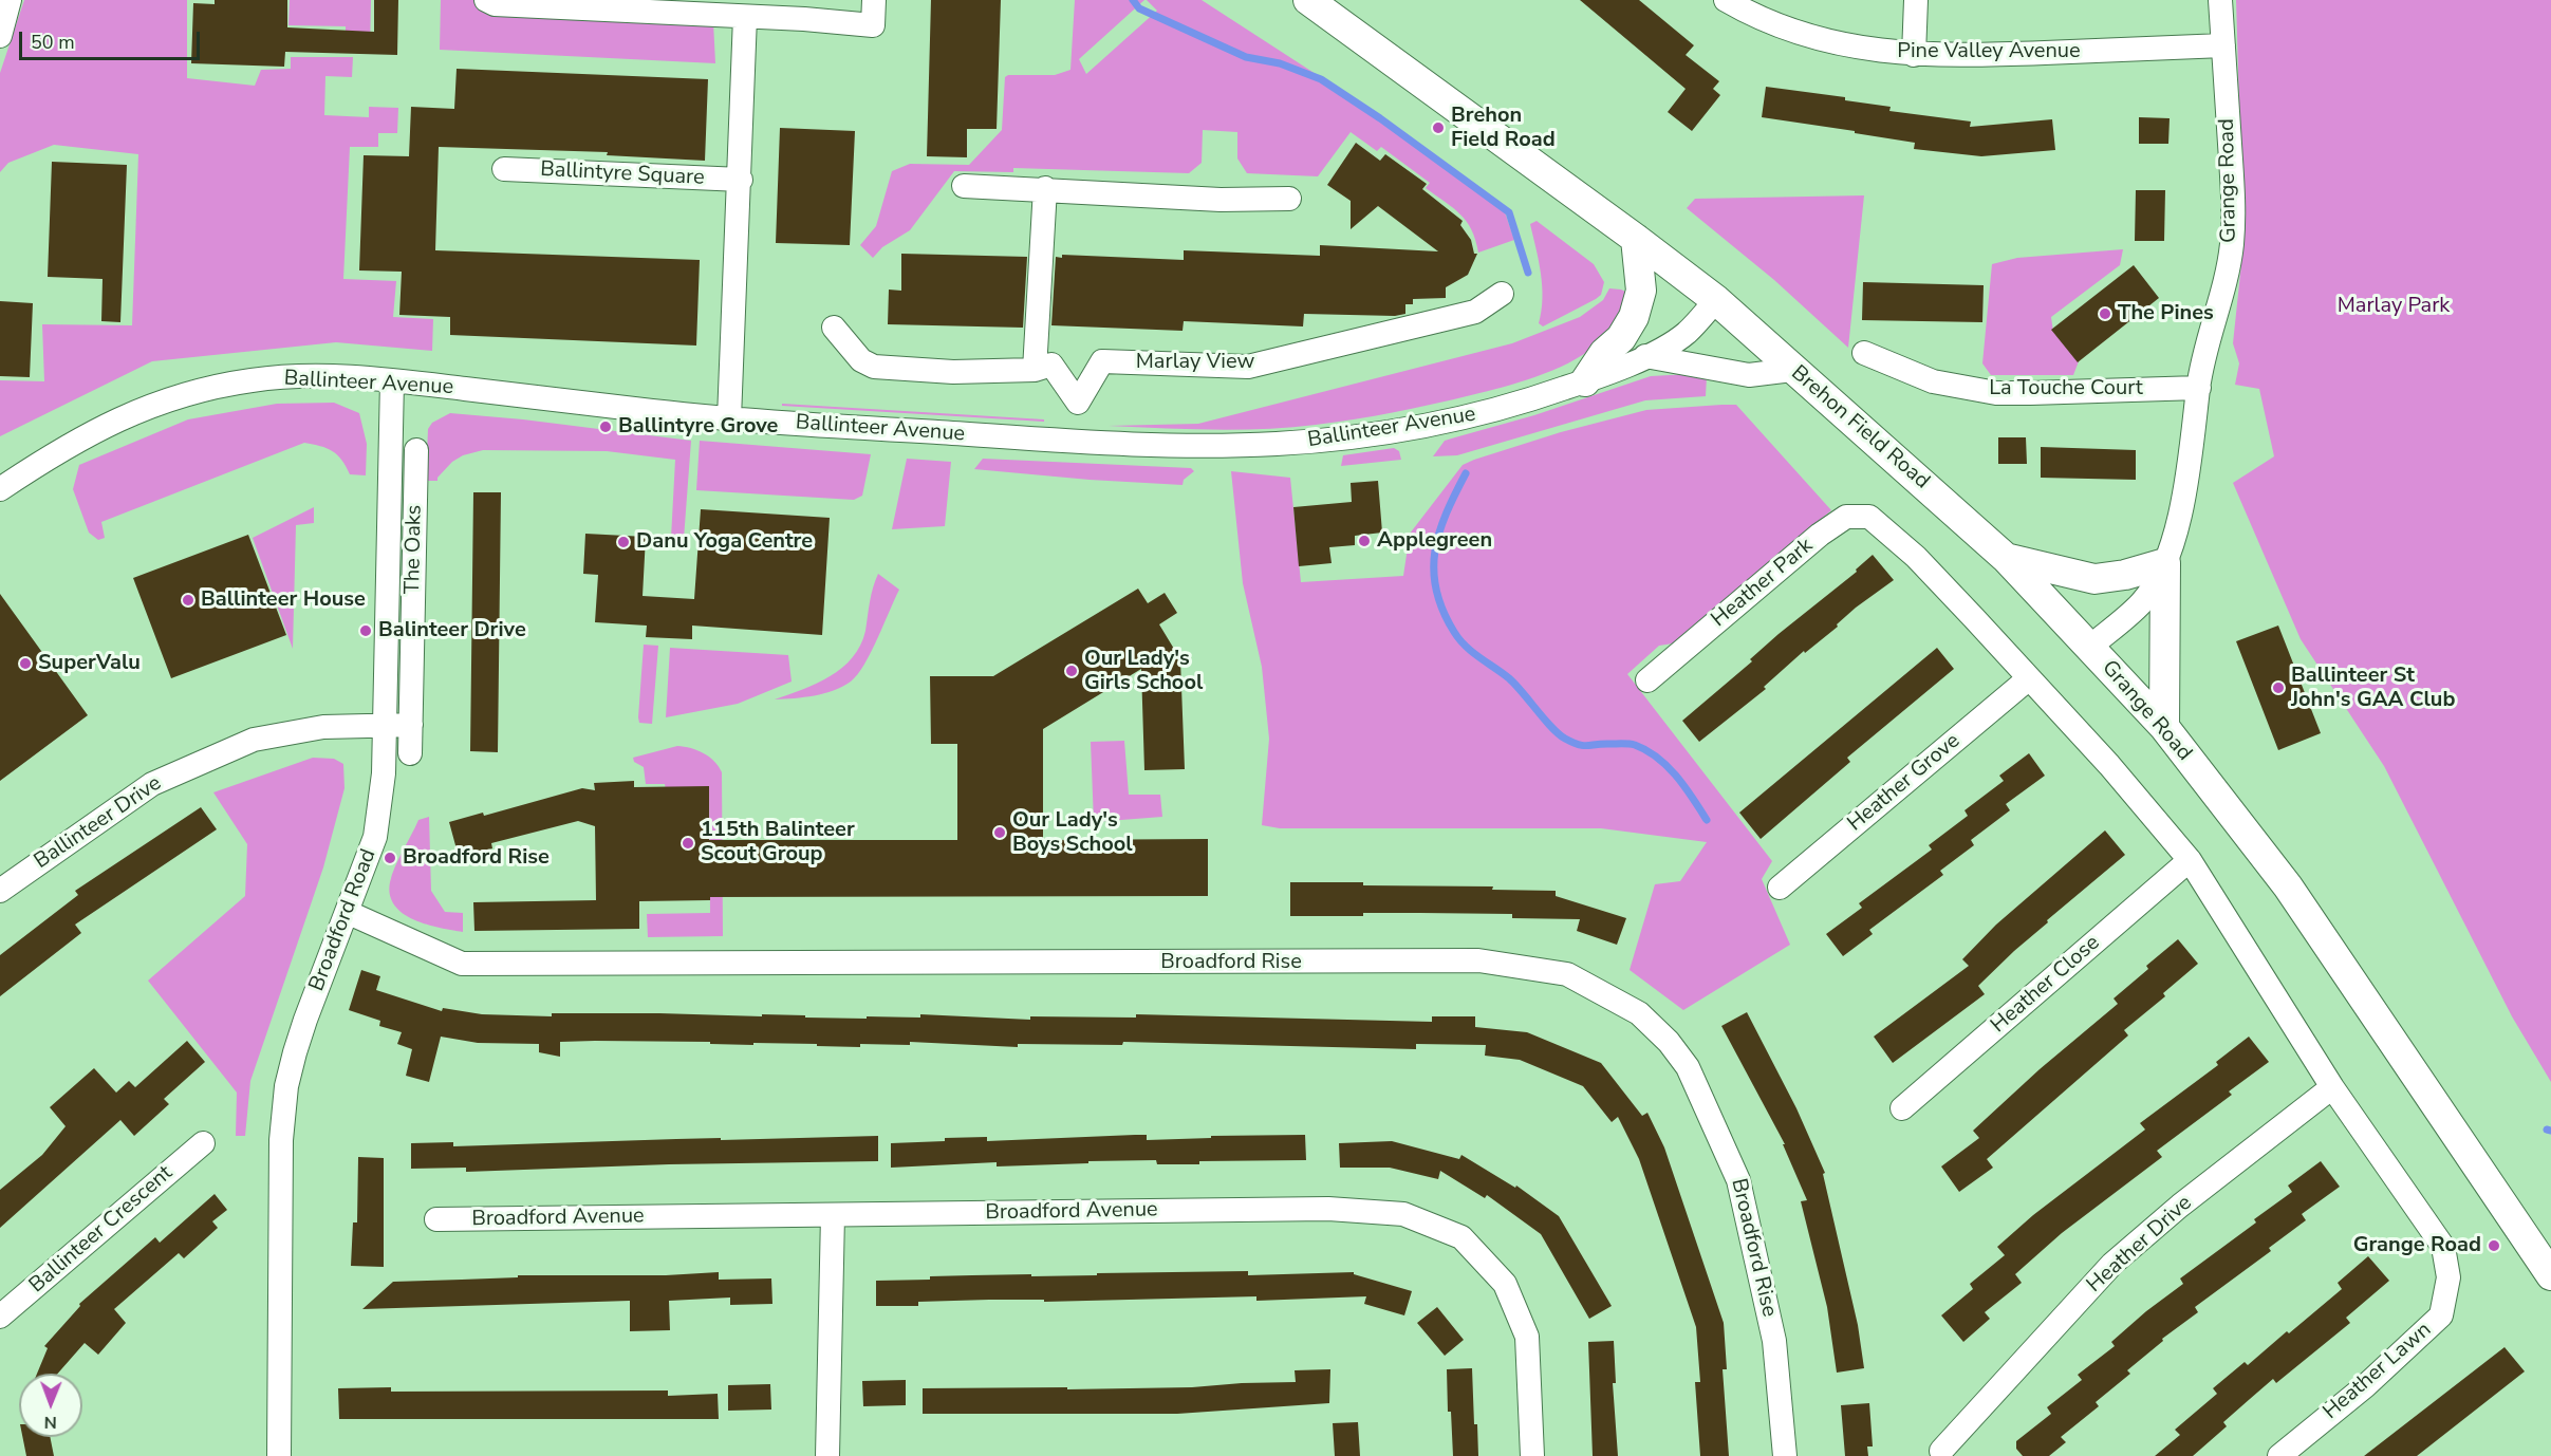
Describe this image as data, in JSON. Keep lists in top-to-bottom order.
{
  "streets": {
    "main road": ["Grange Road", "Brehon Field Road"],
    "street": [
      "Pine Valley Avenue",
      "Ballintyre Square",
      "Marlay View",
      "Ballinteer Avenue",
      "La Touche Court",
      "The Oaks",
      "Heather Park",
      "Heather Grove",
      "Ballinteer Drive",
      "Broadford Road",
      "Broadford Rise",
      "Heather Close",
      "Broadford Avenue",
      "Ballinteer Crescent",
      "Heather Drive",
      "Heather Lawn"
    ]
  },
  "crossings": [
    ["Pine Valley Avenue", "Grange Road"],
    ["Grange Road", "La Touche Court"],
    ["Grange Road", "Brehon Field Road"],
    ["Ballinteer Avenue", "Brehon Field Road"],
    ["Ballinteer Avenue", "Broadford Road"],
    ["The Oaks", "Broadford Road"],
    ["Heather Park", "Heather Grove"],
    ["Heather Park", "Heather Close"],
    ["Heather Park", "Heather Drive"],
    ["Heather Park", "Heather Lawn"],
    ["Ballinteer Drive", "Broadford Road"],
    ["Broadford Road", "Broadford Rise"]
  ],
  "parks": ["Marlay Park"],
  "places": [
    "Brehon Field Road",
    "The Pines",
    "Ballintyre Grove",
    "Applegreen",
    "Danu Yoga Centre",
    "Ballinteer House",
    "Balinteer Drive",
    "SuperValu",
    "Our Lady's Girls School",
    "Ballinteer St John's GAA Club",
    "Our Lady's Boys School",
    "115th Balinteer Scout Group",
    "Broadford Rise",
    "Grange Road"
  ],
  "scale_bar": "50 m",
  "north": "bottom"
}
